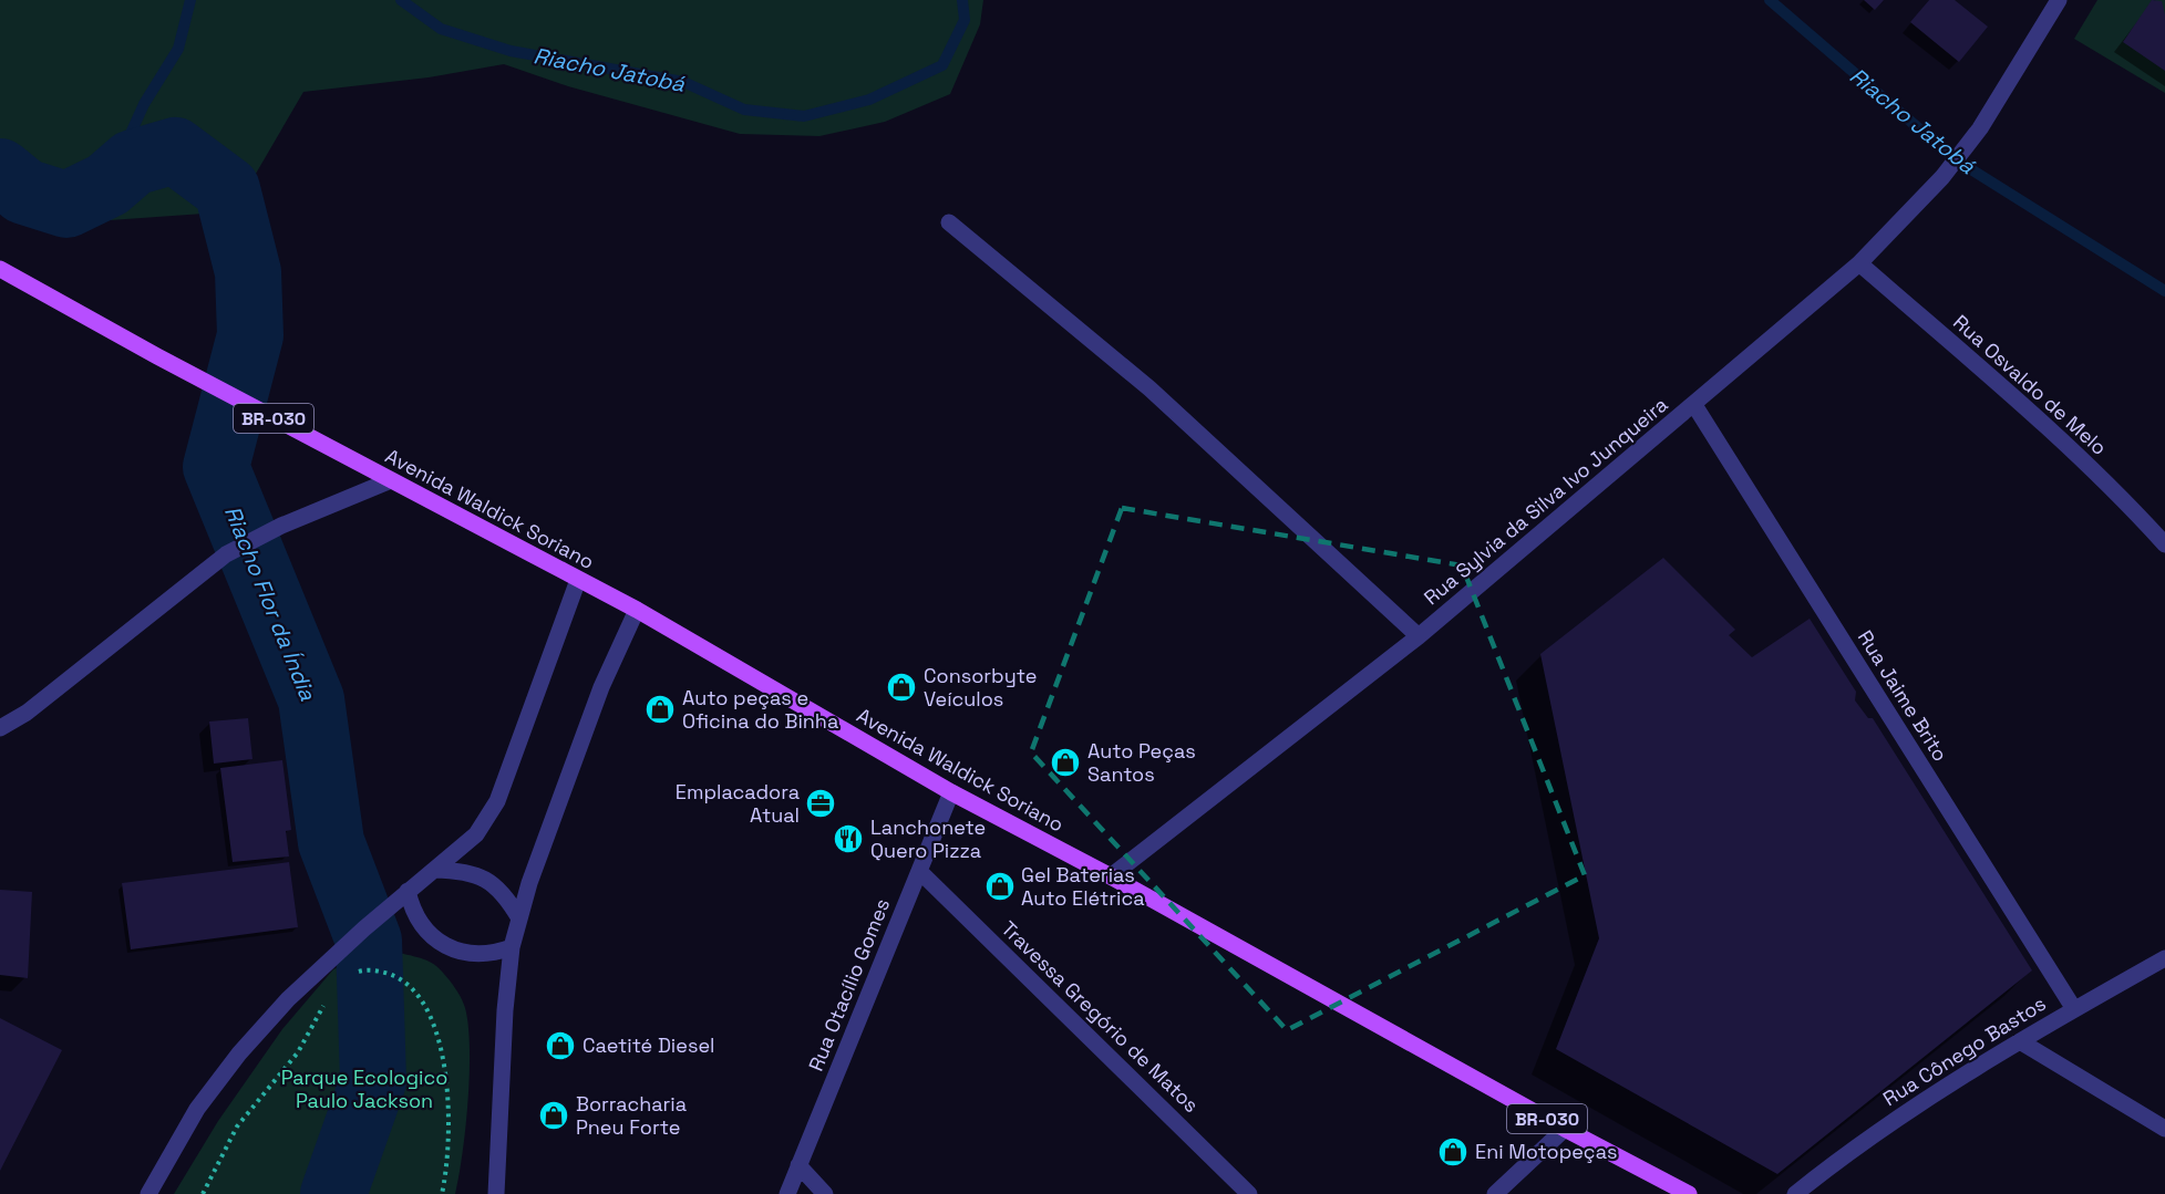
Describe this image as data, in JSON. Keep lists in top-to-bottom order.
{
  "streets": {
    "main road": ["BR-030", "Avenida Waldick Soriano"],
    "street": [
      "Rua Osvaldo de Melo",
      "Rua Sylvia da Silva Ivo Junqueira",
      "Rua Jaime Brito",
      "Rua Otacílio Gomes",
      "Travessa Gregório de Matos",
      "Rua Cônego Bastos"
    ]
  },
  "crossings": [
    ["Rua Osvaldo de Melo", "Rua Sylvia da Silva Ivo Junqueira"],
    ["Rua Sylvia da Silva Ivo Junqueira", "Avenida Waldick Soriano"],
    ["Rua Sylvia da Silva Ivo Junqueira", "Rua Jaime Brito"],
    ["Avenida Waldick Soriano", "Rua Otacílio Gomes"],
    ["Rua Jaime Brito", "Rua Cônego Bastos"],
    ["Rua Otacílio Gomes", "Travessa Gregório de Matos"]
  ],
  "water": ["Riacho Jatobá", "Riacho Flor da Índia"],
  "parks": ["Parque Ecologico Paulo Jackson"],
  "places": {
    "shop": [
      "Consorbyte Veículos",
      "Auto peças e Oficina do Binha",
      "Auto Peças Santos",
      "Gel Baterias Auto Elétrica",
      "Caetité Diesel",
      "Borracharia Pneu Forte",
      "Eni Motopeças"
    ],
    "office": ["Emplacadora Atual"],
    "restaurant": ["Lanchonete Quero Pizza"]
  }
}
